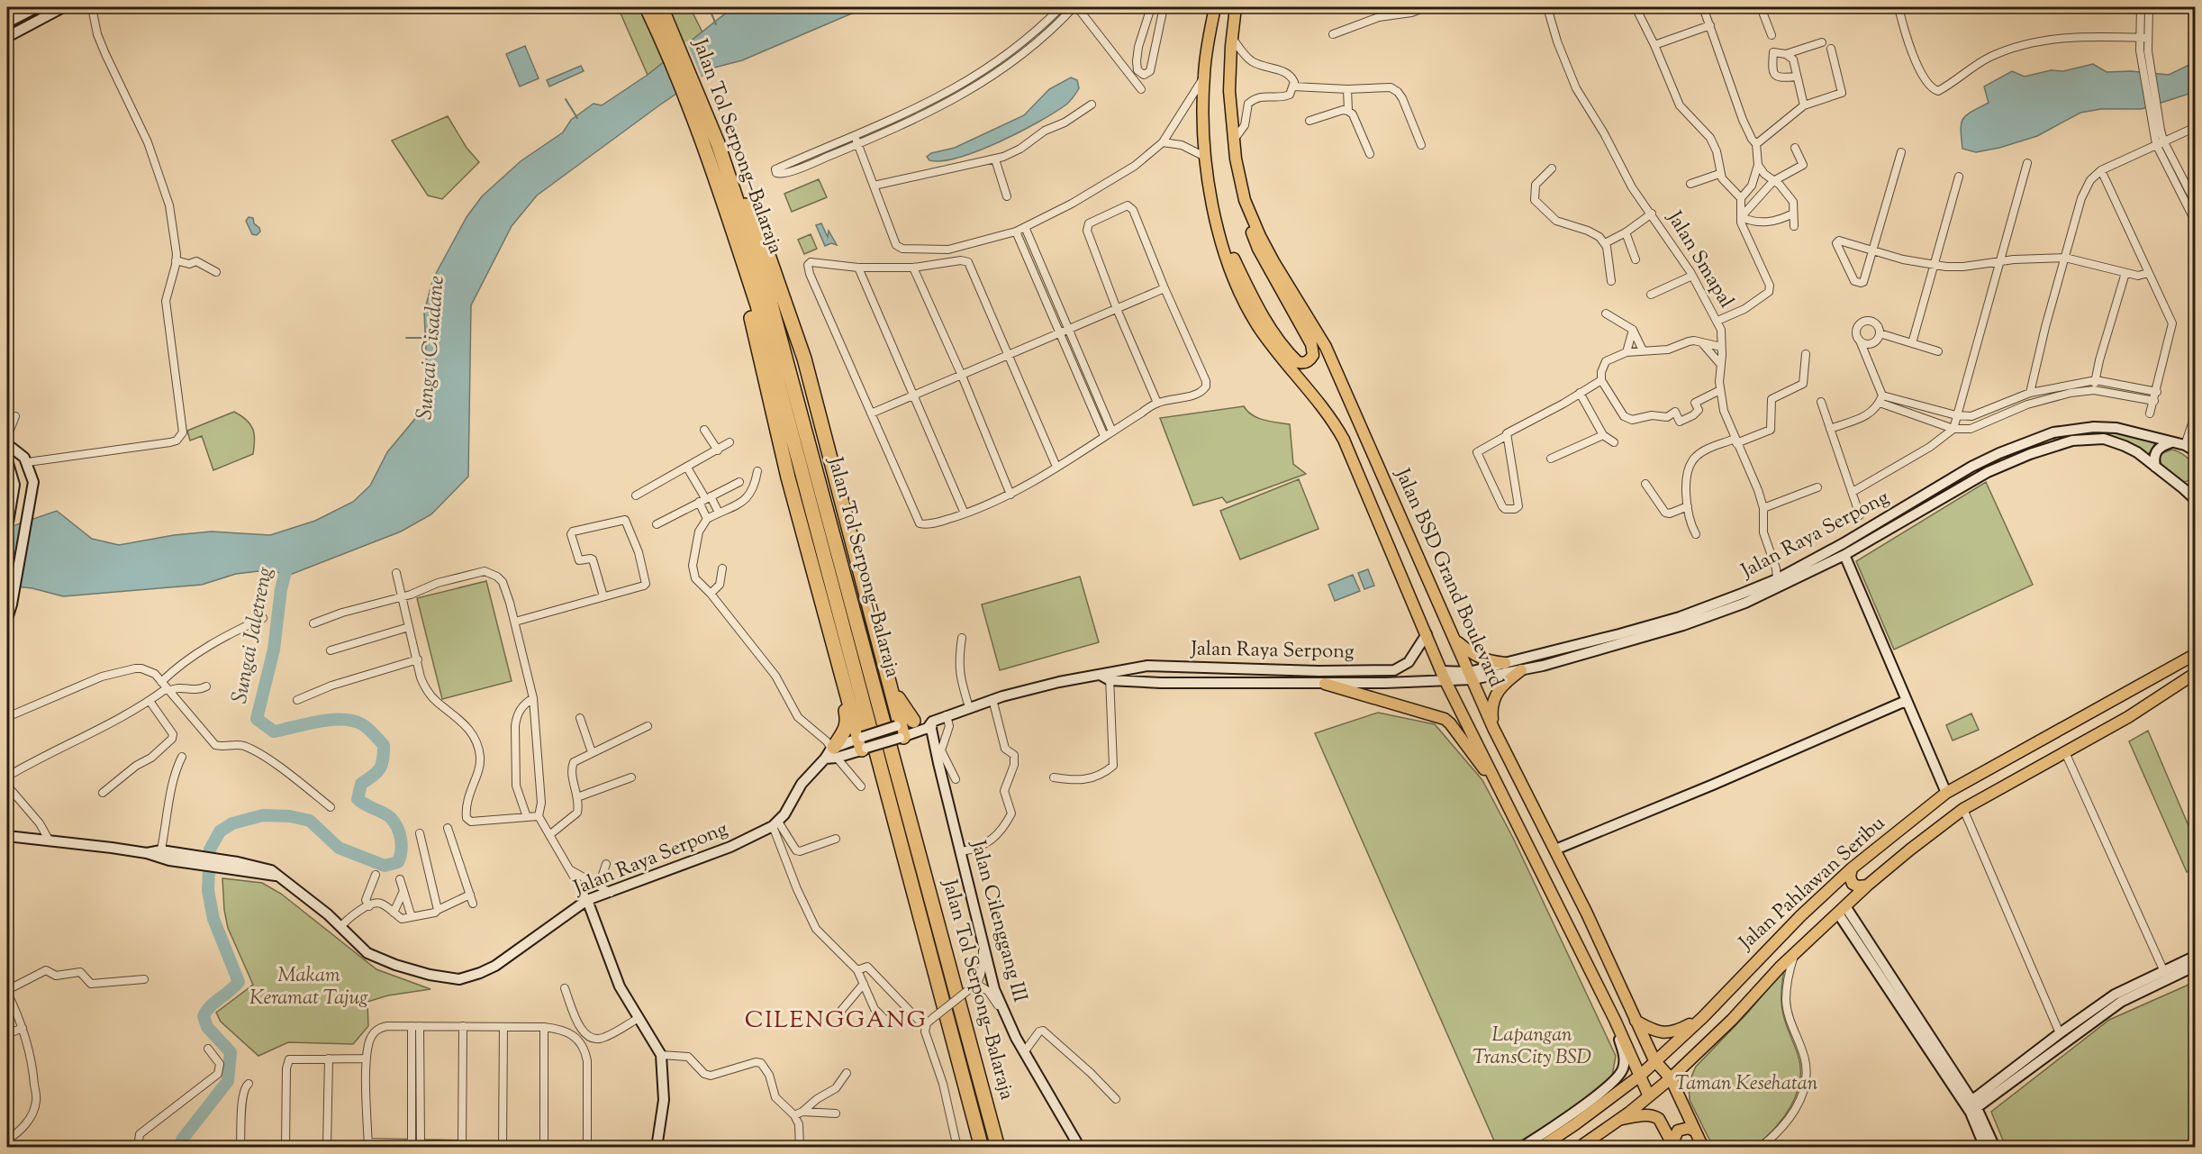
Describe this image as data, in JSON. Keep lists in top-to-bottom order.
{
  "streets": {
    "highway": ["Jalan Tol Serpong–Balaraja"],
    "main road": [
      "Jalan Raya Serpong",
      "Jalan BSD Grand Boulevard",
      "Jalan Pahlawan Seribu",
      "Jalan Cilenggang III"
    ],
    "street": ["Jalan Smapal"]
  },
  "crossings": [
    ["Jalan Smapal", "Jalan Raya Serpong"],
    ["Jalan Raya Serpong", "Jalan BSD Grand Boulevard"],
    ["Jalan Raya Serpong", "Jalan Cilenggang III"],
    ["Jalan BSD Grand Boulevard", "Jalan Pahlawan Seribu"]
  ],
  "districts": ["CILENGGANG"],
  "water": ["Sungai Cisadane", "Sungai Jaletreng"],
  "parks": ["Makam Keramat Tajug", "Lapangan TransCity BSD", "Taman Kesehatan"]
}
